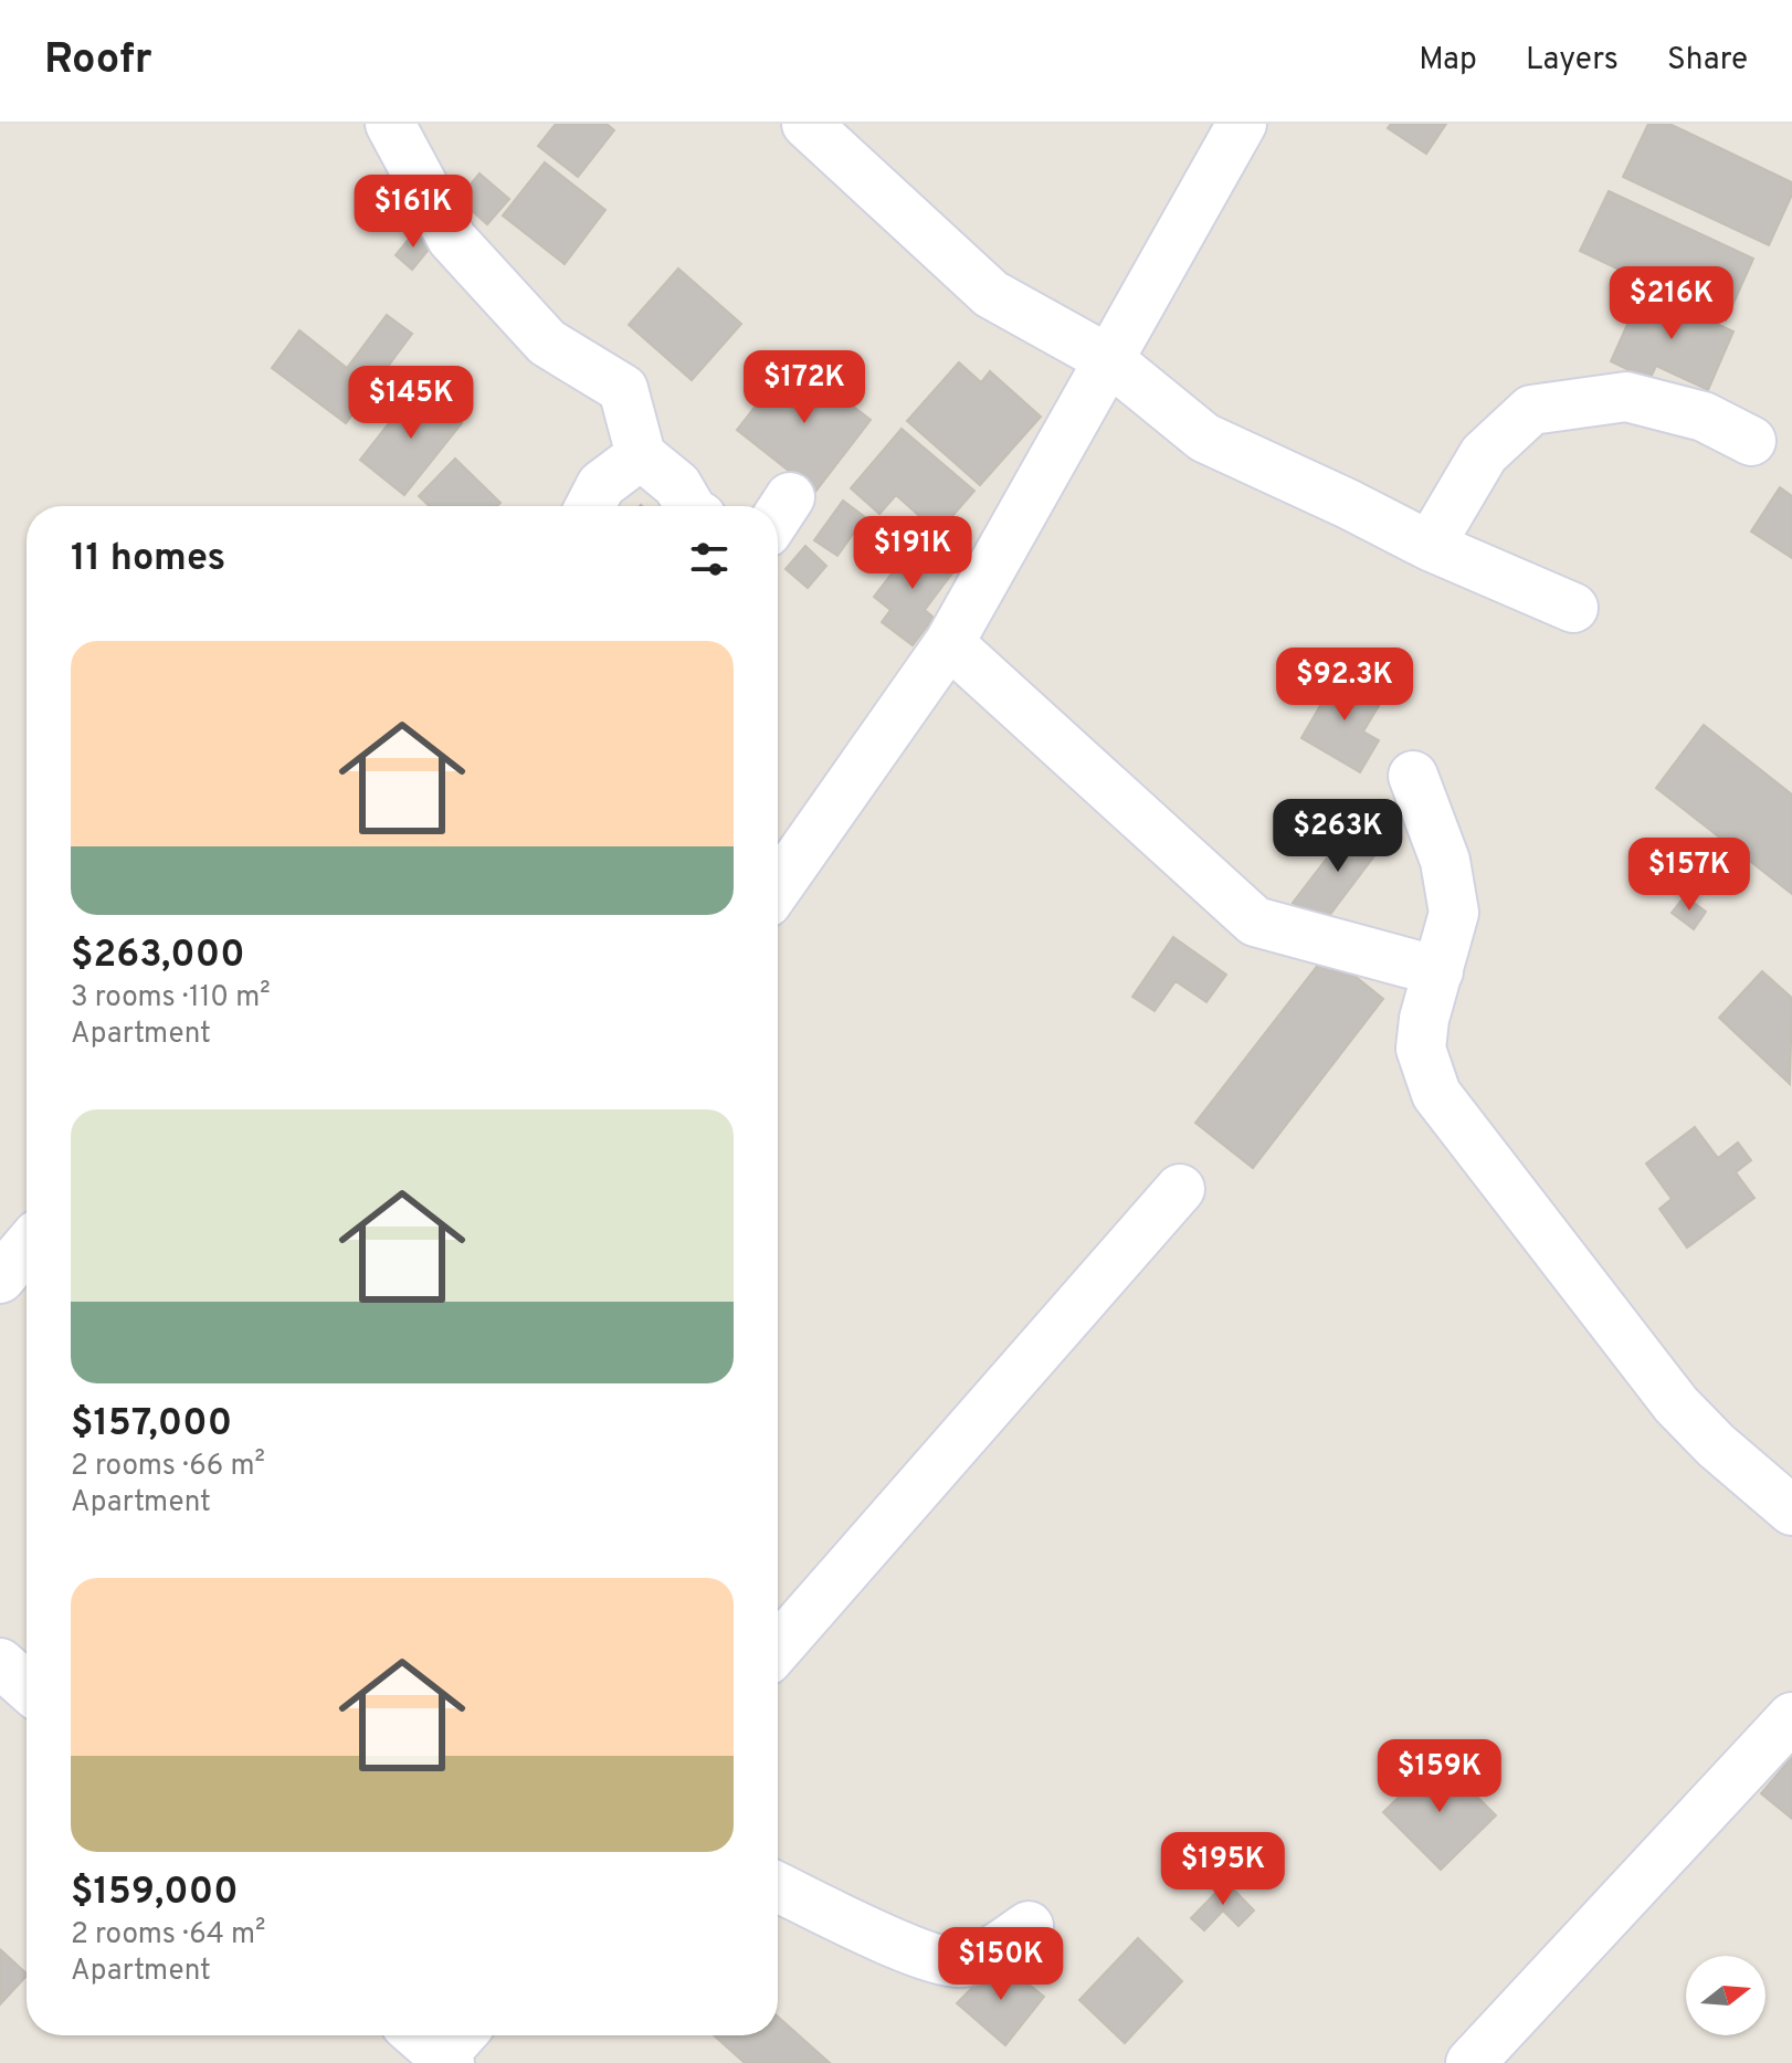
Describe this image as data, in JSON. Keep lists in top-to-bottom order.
{
  "north": "right",
  "page": {
    "header": "Roofr",
    "nav": ["Map", "Layers", "Share"],
    "price": [
      "$161K",
      "$216K",
      "$172K",
      "$145K",
      "$191K",
      "$92.3K",
      "$263K",
      "$157K",
      "$159K",
      "$195K",
      "$150K"
    ],
    "heading": "11 homes",
    "list": [
      {
        "name": "$263,000",
        "note": "3 rooms · 110 m² · Apartment"
      },
      {
        "name": "$157,000",
        "note": "2 rooms · 66 m² · Apartment"
      },
      {
        "name": "$159,000",
        "note": "2 rooms · 64 m² · Apartment"
      }
    ]
  }
}
